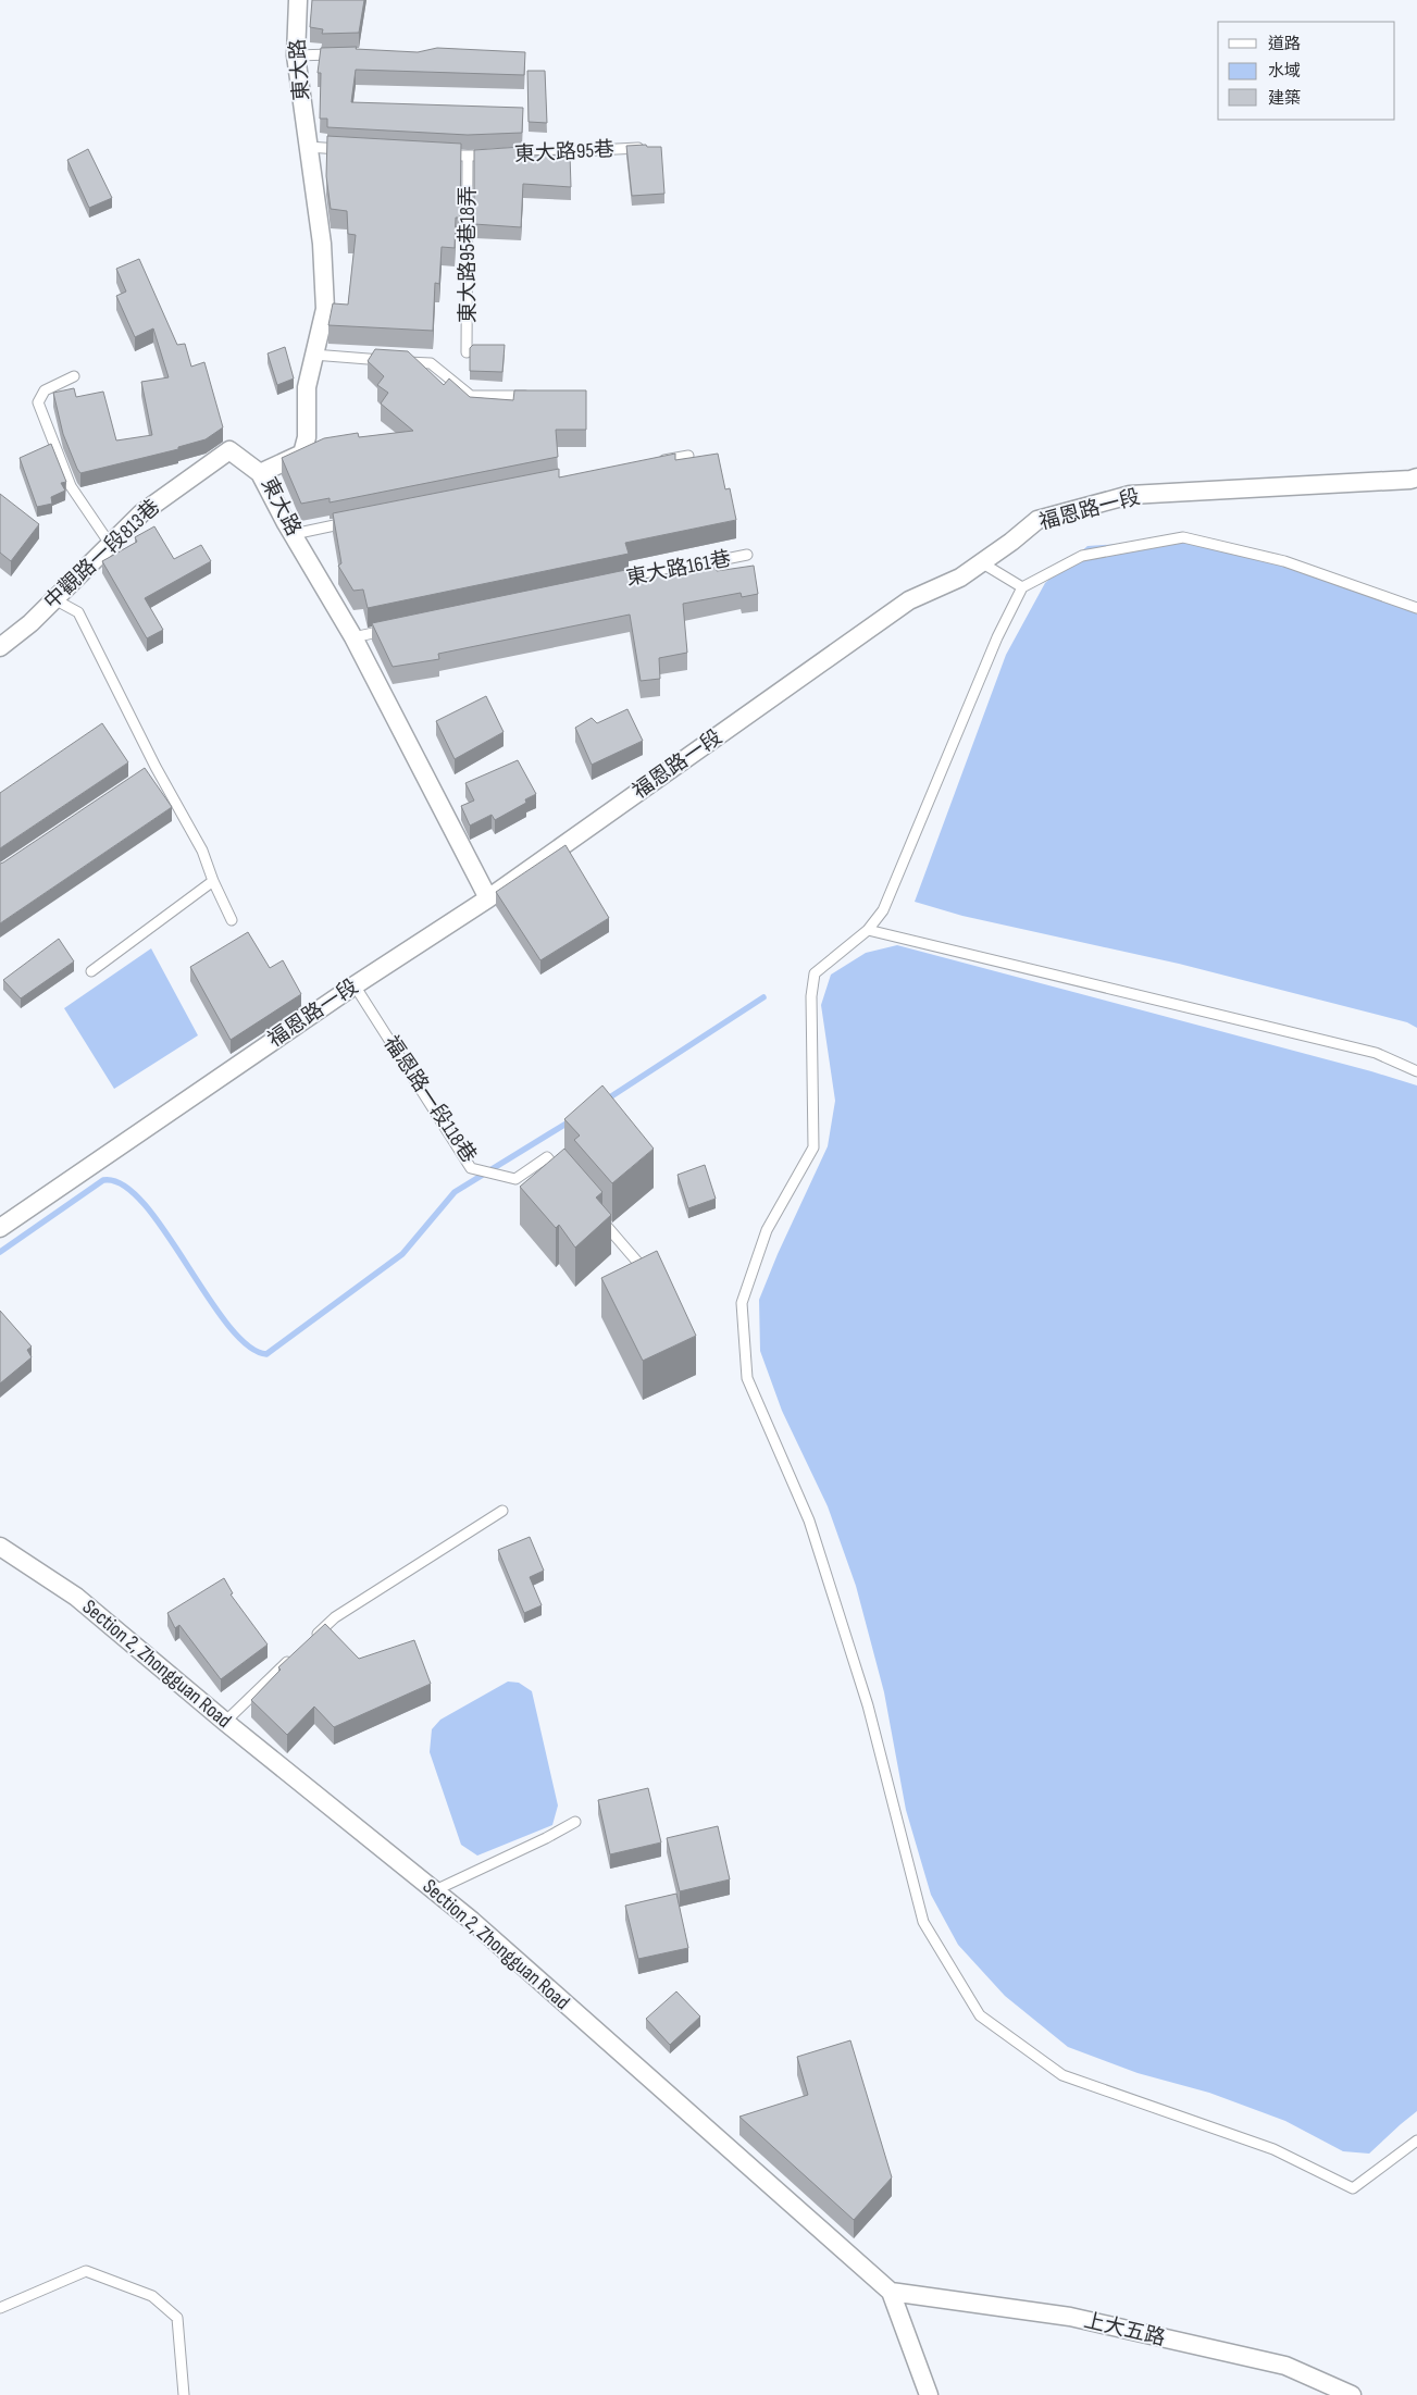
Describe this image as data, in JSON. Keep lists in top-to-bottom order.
{
  "streets": {
    "street": [
      "東大路",
      "福恩路一段",
      "中觀路一段813巷",
      "Section 2, Zhongguan Road",
      "上大五路"
    ],
    "lane": [
      "東大路95巷",
      "東大路95巷18弄",
      "東大路161巷",
      "福恩路一段118巷"
    ]
  },
  "crossings": [
    ["東大路", "福恩路一段"],
    ["東大路", "中觀路一段813巷"],
    ["東大路95巷", "東大路95巷18弄"],
    ["福恩路一段", "福恩路一段118巷"],
    ["Section 2, Zhongguan Road", "上大五路"]
  ],
  "legend": ["道路", "水域", "建築"]
}
